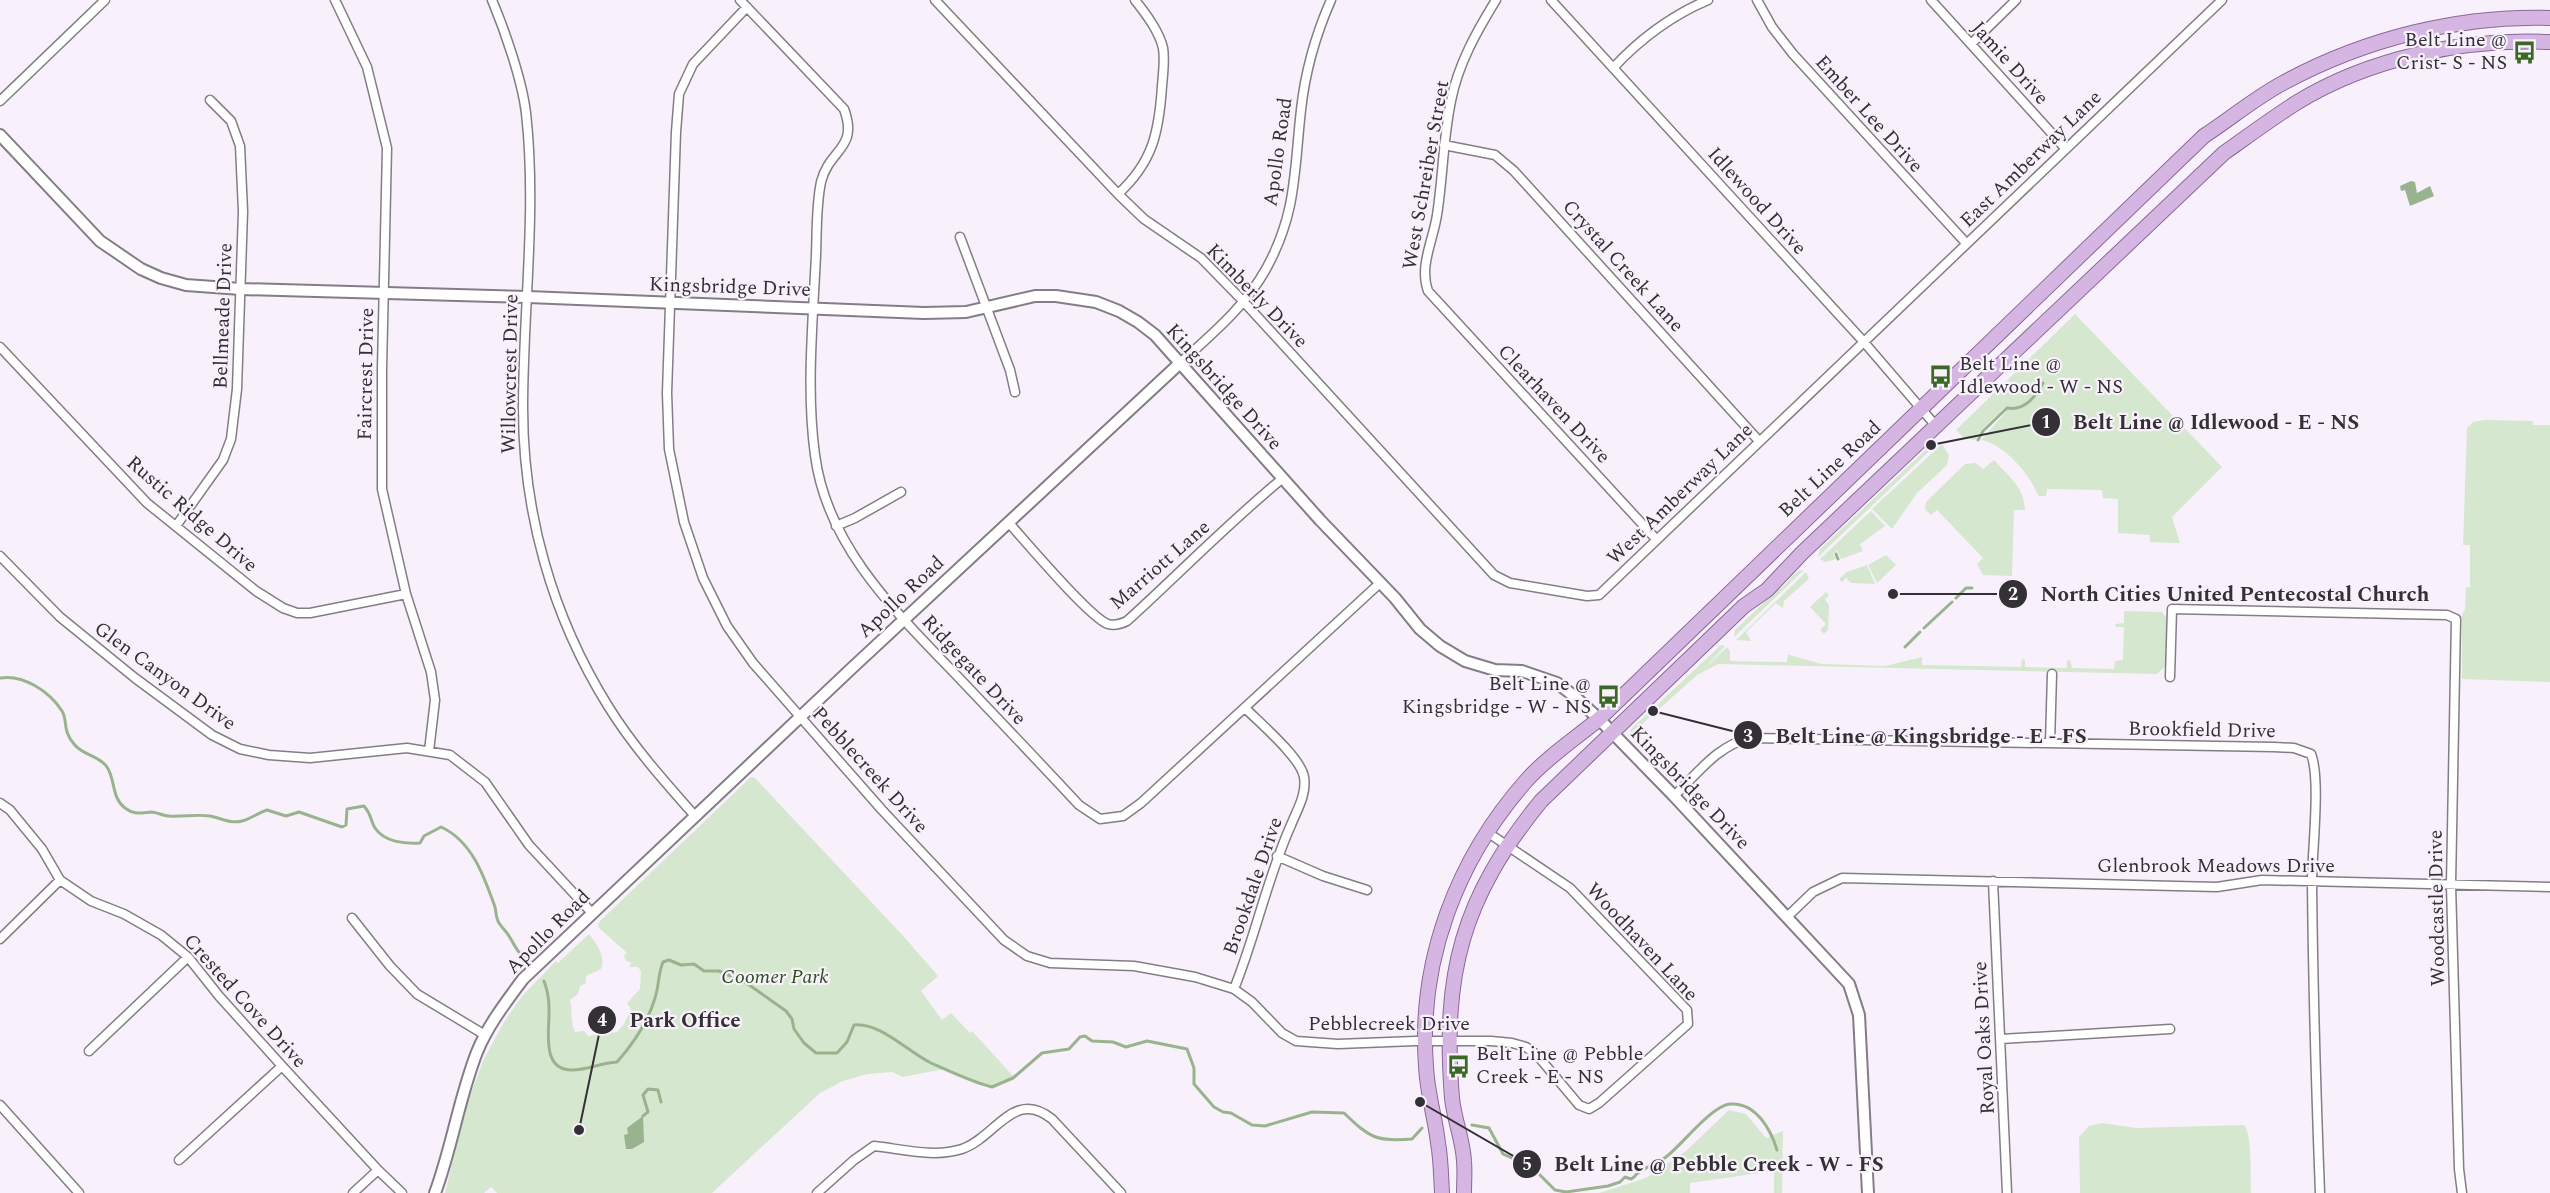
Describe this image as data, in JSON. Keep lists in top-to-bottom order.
{
  "streets": {
    "main road": ["Belt Line Road"],
    "street": [
      "Jamie Drive",
      "Ember Lee Drive",
      "Apollo Road",
      "East Amberway Lane",
      "West Schreiber Street",
      "Idlewood Drive",
      "Crystal Creek Lane",
      "Kingsbridge Drive",
      "Kimberly Drive",
      "Bellmeade Drive",
      "Faircrest Drive",
      "Willowcrest Drive",
      "Clearhaven Drive",
      "West Amberway Lane",
      "Rustic Ridge Drive",
      "Marriott Lane",
      "Ridgegate Drive",
      "Glen Canyon Drive",
      "Brookfield Drive",
      "Pebblecreek Drive",
      "Glenbrook Meadows Drive",
      "Brookdale Drive",
      "Woodcastle Drive",
      "Woodhaven Lane",
      "Crested Cove Drive",
      "Royal Oaks Drive"
    ]
  },
  "crossings": [
    ["Jamie Drive", "East Amberway Lane"],
    ["Ember Lee Drive", "East Amberway Lane"],
    ["Apollo Road", "Kingsbridge Drive"],
    ["Apollo Road", "Kimberly Drive"],
    ["Apollo Road", "Willowcrest Drive"],
    ["Apollo Road", "Marriott Lane"],
    ["Apollo Road", "Ridgegate Drive"],
    ["Apollo Road", "Glen Canyon Drive"],
    ["Apollo Road", "Pebblecreek Drive"],
    ["East Amberway Lane", "Idlewood Drive"],
    ["East Amberway Lane", "West Amberway Lane"],
    ["West Schreiber Street", "Crystal Creek Lane"],
    ["West Schreiber Street", "Clearhaven Drive"],
    ["Idlewood Drive", "Belt Line Road"],
    ["Idlewood Drive", "West Amberway Lane"],
    ["Crystal Creek Lane", "West Amberway Lane"],
    ["Kingsbridge Drive", "Bellmeade Drive"],
    ["Kingsbridge Drive", "Faircrest Drive"],
    ["Kingsbridge Drive", "Willowcrest Drive"],
    ["Kingsbridge Drive", "Belt Line Road"],
    ["Kingsbridge Drive", "Marriott Lane"],
    ["Kingsbridge Drive", "Ridgegate Drive"],
    ["Kingsbridge Drive", "Brookfield Drive"],
    ["Kingsbridge Drive", "Pebblecreek Drive"],
    ["Kingsbridge Drive", "Glenbrook Meadows Drive"],
    ["Kimberly Drive", "West Amberway Lane"],
    ["Bellmeade Drive", "Rustic Ridge Drive"],
    ["Faircrest Drive", "Rustic Ridge Drive"],
    ["Faircrest Drive", "Glen Canyon Drive"],
    ["Clearhaven Drive", "West Amberway Lane"],
    ["Belt Line Road", "Pebblecreek Drive"],
    ["Belt Line Road", "Woodhaven Lane"],
    ["Ridgegate Drive", "Pebblecreek Drive"],
    ["Ridgegate Drive", "Brookdale Drive"],
    ["Brookfield Drive", "Glenbrook Meadows Drive"],
    ["Pebblecreek Drive", "Brookdale Drive"],
    ["Pebblecreek Drive", "Woodhaven Lane"],
    ["Glenbrook Meadows Drive", "Woodcastle Drive"],
    ["Glenbrook Meadows Drive", "Royal Oaks Drive"]
  ],
  "parks": ["Coomer Park"],
  "places": {
    "bus stop": [
      "Belt Line @ Crist- S - NS",
      "Belt Line @ Idlewood - W - NS",
      "Belt Line @ Kingsbridge - W - NS",
      "Belt Line @ Pebble Creek - E - NS"
    ],
    "other": [
      "Belt Line @ Idlewood - E - NS",
      "North Cities United Pentecostal Church",
      "Belt Line @ Kingsbridge - E - FS",
      "Belt Line @ Pebble Creek - W - FS",
      "Park Office"
    ]
  }
}
